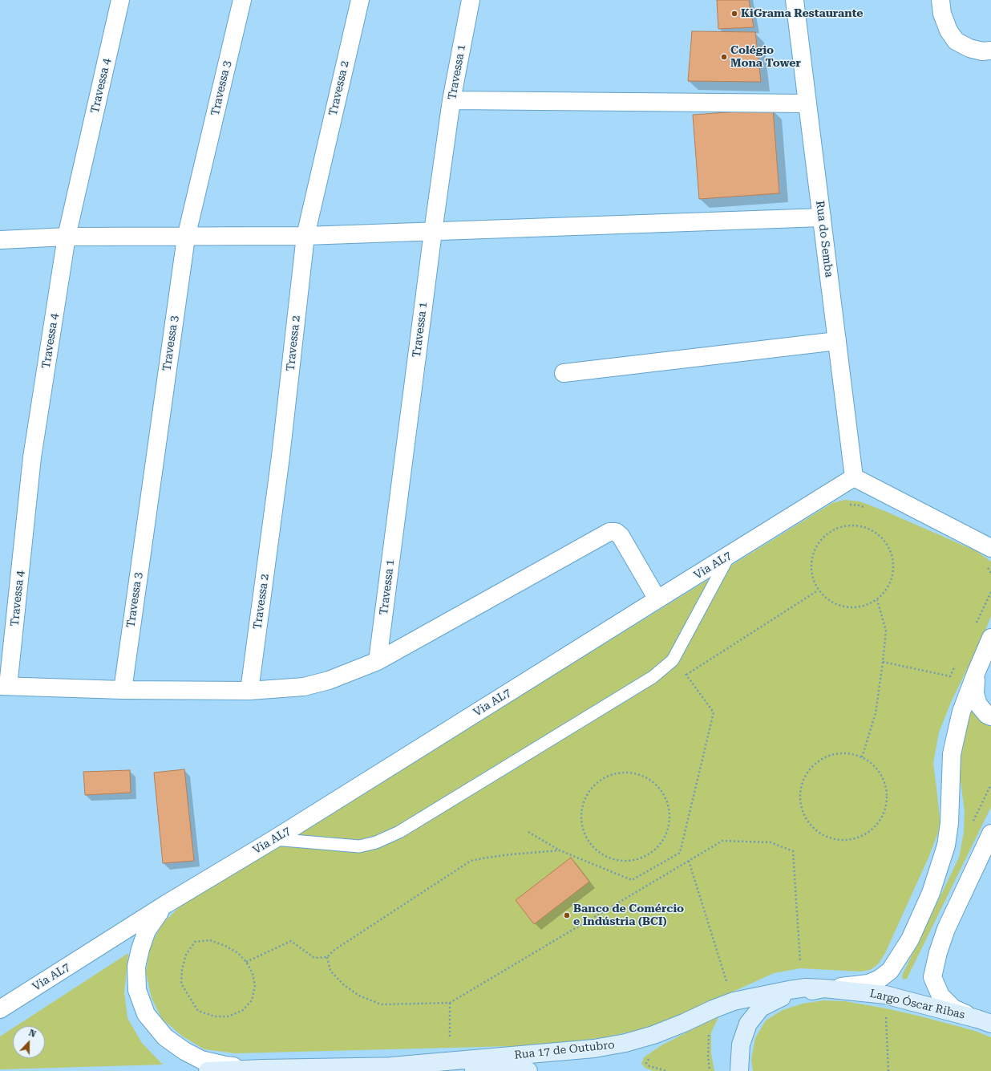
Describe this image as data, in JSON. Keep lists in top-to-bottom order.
{
  "streets": {
    "main road": ["Largo Óscar Ribas", "Rua 17 de Outubro"],
    "street": [
      "Travessa 1",
      "Travessa 4",
      "Travessa 3",
      "Travessa 2",
      "Rua do Semba",
      "Via AL7"
    ]
  },
  "crossings": [
    ["Rua do Semba", "Via AL7"],
    ["Largo Óscar Ribas", "Rua 17 de Outubro"]
  ],
  "places": ["KiGrama Restaurante", "Colégio Mona Tower", "Banco de Comércio e Indústria (BCI)"],
  "north": "top"
}
